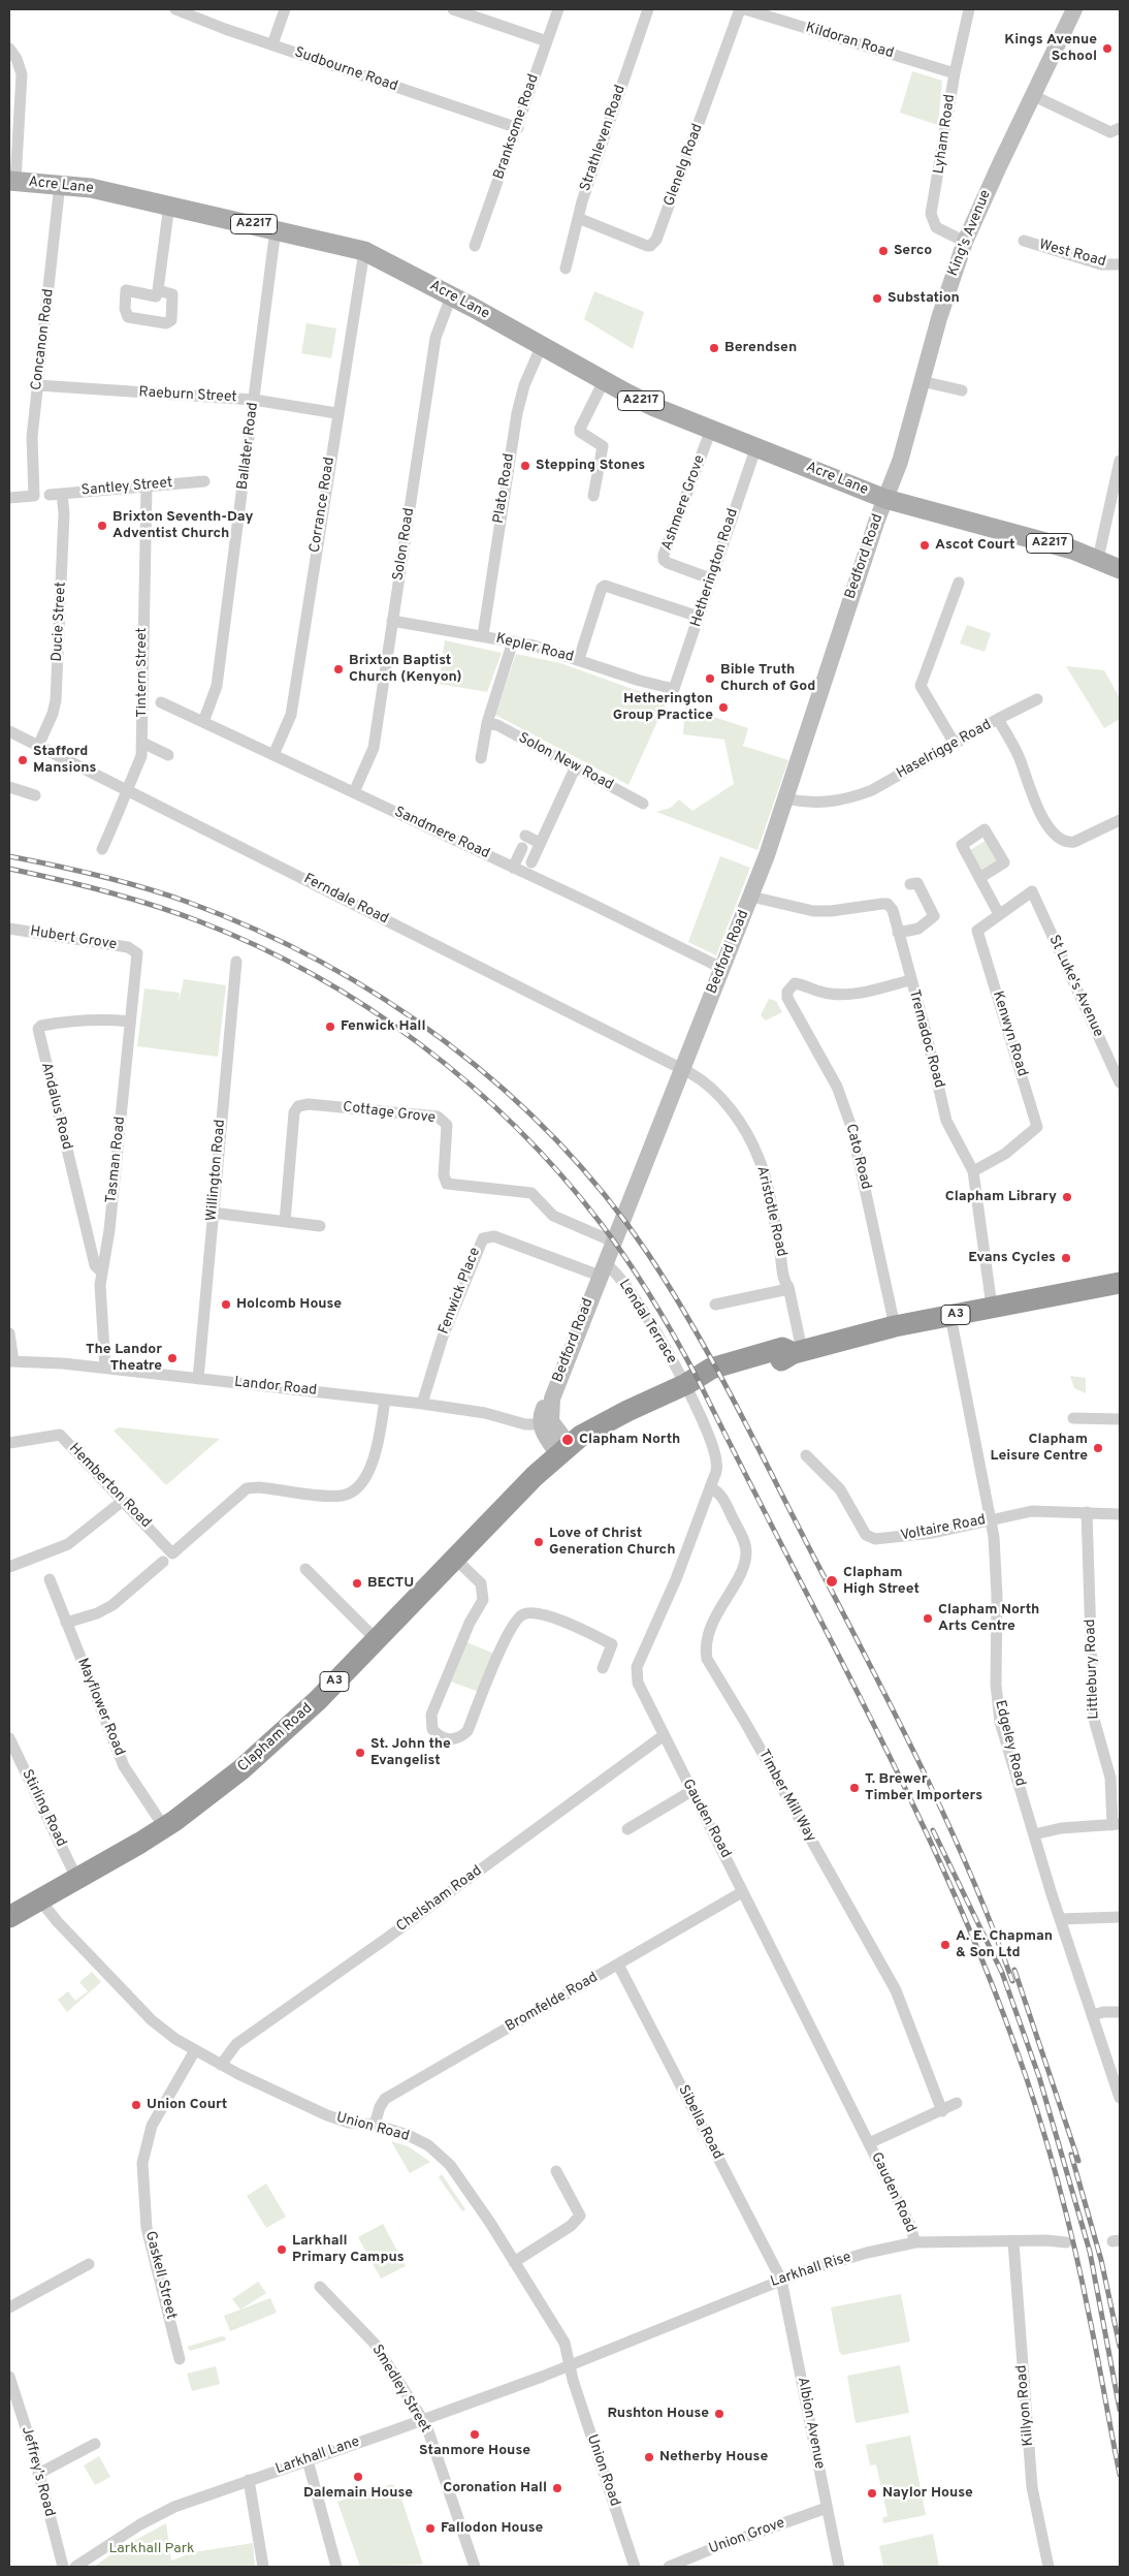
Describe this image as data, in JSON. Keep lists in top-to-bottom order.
{
  "streets": {
    "highway": ["A3", "Clapham Road"],
    "main road": [
      "Acre Lane",
      "A2217",
      "King's Avenue",
      "Bedford Road"
    ],
    "street": [
      "Kildoran Road",
      "Sudbourne Road",
      "Branksome Road",
      "Lyham Road",
      "Strathleven Road",
      "Glenelg Road",
      "West Road",
      "Concanon Road",
      "Raeburn Street",
      "Ballater Road",
      "Santley Street",
      "Plato Road",
      "Ashmere Grove",
      "Corrance Road",
      "Solon Road",
      "Hetherington Road",
      "Ducie Street",
      "Kepler Road",
      "Tintern Street",
      "Haselrigge Road",
      "Solon New Road",
      "Sandmere Road",
      "Ferndale Road",
      "Hubert Grove",
      "St Luke's Avenue",
      "Kenwyn Road",
      "Tremadoc Road",
      "Andalus Road",
      "Cottage Grove",
      "Cato Road",
      "Tasman Road",
      "Willington Road",
      "Aristotle Road",
      "Fenwick Place",
      "Lendal Terrace",
      "Landor Road",
      "Hemberton Road",
      "Voltaire Road",
      "Littlebury Road",
      "Mayflower Road",
      "Edgeley Road",
      "Timber Mill Way",
      "Stirling Road",
      "Gauden Road",
      "Chelsham Road",
      "Bromfelde Road",
      "Sibella Road",
      "Union Road",
      "Larkhall Rise",
      "Gaskell Street",
      "Smedley Street",
      "Killyon Road",
      "Albion Avenue",
      "Larkhall Lane",
      "Jeffrey's Road",
      "Union Grove"
    ]
  },
  "crossings": [
    ["Kildoran Road", "Lyham Road"],
    ["Sudbourne Road", "Branksome Road"],
    ["Lyham Road", "King's Avenue"],
    ["Strathleven Road", "Glenelg Road"],
    ["Acre Lane", "A2217"],
    ["Acre Lane", "King's Avenue"],
    ["Acre Lane", "Concanon Road"],
    ["Acre Lane", "Ballater Road"],
    ["Acre Lane", "Plato Road"],
    ["Acre Lane", "Ashmere Grove"],
    ["Acre Lane", "Corrance Road"],
    ["Acre Lane", "Solon Road"],
    ["Acre Lane", "Bedford Road"],
    ["Acre Lane", "Hetherington Road"],
    ["A2217", "King's Avenue"],
    ["A2217", "Bedford Road"],
    ["King's Avenue", "Bedford Road"],
    ["Concanon Road", "Raeburn Street"],
    ["Raeburn Street", "Ballater Road"],
    ["Raeburn Street", "Corrance Road"],
    ["Ballater Road", "Sandmere Road"],
    ["Santley Street", "Ducie Street"],
    ["Santley Street", "Tintern Street"],
    ["Plato Road", "Kepler Road"],
    ["Ashmere Grove", "Hetherington Road"],
    ["Corrance Road", "Sandmere Road"],
    ["Solon Road", "Kepler Road"],
    ["Solon Road", "Sandmere Road"],
    ["Bedford Road", "Haselrigge Road"],
    ["Bedford Road", "Sandmere Road"],
    ["Bedford Road", "Ferndale Road"],
    ["Bedford Road", "Tremadoc Road"],
    ["Bedford Road", "Cottage Grove"],
    ["Bedford Road", "Aristotle Road"],
    ["Bedford Road", "Fenwick Place"],
    ["Bedford Road", "A3"],
    ["Bedford Road", "Lendal Terrace"],
    ["Bedford Road", "Landor Road"],
    ["Bedford Road", "Clapham Road"],
    ["Hetherington Road", "Kepler Road"],
    ["Ducie Street", "Ferndale Road"],
    ["Tintern Street", "Ferndale Road"],
    ["Ferndale Road", "Aristotle Road"],
    ["Hubert Grove", "Tasman Road"],
    ["St Luke's Avenue", "Kenwyn Road"],
    ["Kenwyn Road", "Tremadoc Road"],
    ["Tremadoc Road", "Cato Road"],
    ["Tremadoc Road", "A3"],
    ["Andalus Road", "Tasman Road"],
    ["Cato Road", "A3"],
    ["Tasman Road", "Landor Road"],
    ["Willington Road", "Landor Road"],
    ["Aristotle Road", "A3"],
    ["Fenwick Place", "Lendal Terrace"],
    ["Fenwick Place", "Landor Road"],
    ["A3", "Lendal Terrace"],
    ["A3", "Clapham Road"],
    ["A3", "Edgeley Road"],
    ["A3", "Gauden Road"],
    ["Lendal Terrace", "Gauden Road"],
    ["Voltaire Road", "Littlebury Road"],
    ["Voltaire Road", "Edgeley Road"],
    ["Mayflower Road", "Clapham Road"],
    ["Clapham Road", "Stirling Road"],
    ["Clapham Road", "Union Road"],
    ["Timber Mill Way", "Gauden Road"],
    ["Gauden Road", "Chelsham Road"],
    ["Gauden Road", "Bromfelde Road"],
    ["Gauden Road", "Larkhall Rise"],
    ["Chelsham Road", "Union Road"],
    ["Bromfelde Road", "Sibella Road"],
    ["Bromfelde Road", "Union Road"],
    ["Sibella Road", "Larkhall Rise"],
    ["Sibella Road", "Albion Avenue"],
    ["Union Road", "Larkhall Rise"],
    ["Union Road", "Gaskell Street"],
    ["Union Road", "Larkhall Lane"],
    ["Larkhall Rise", "Killyon Road"],
    ["Larkhall Rise", "Albion Avenue"],
    ["Larkhall Rise", "Larkhall Lane"],
    ["Smedley Street", "Larkhall Lane"],
    ["Albion Avenue", "Union Grove"]
  ],
  "parks": ["Larkhall Park"],
  "places": [
    "Kings Avenue School",
    "Serco",
    "Substation",
    "Berendsen",
    "Stepping Stones",
    "Brixton Seventh-Day Adventist Church",
    "Ascot Court",
    "Brixton Baptist Church (Kenyon)",
    "Bible Truth Church of God",
    "Hetherington Group Practice",
    "Stafford Mansions",
    "Fenwick Hall",
    "Clapham Library",
    "Evans Cycles",
    "Holcomb House",
    "The Landor Theatre",
    "Clapham North",
    "Clapham Leisure Centre",
    "Love of Christ Generation Church",
    "Clapham High Street",
    "BECTU",
    "Clapham North Arts Centre",
    "St. John the Evangelist",
    "T. Brewer Timber Importers",
    "A. E. Chapman & Son Ltd",
    "Union Court",
    "Larkhall Primary Campus",
    "Rushton House",
    "Stanmore House",
    "Netherby House",
    "Dalemain House",
    "Coronation Hall",
    "Naylor House",
    "Fallodon House"
  ]
}
